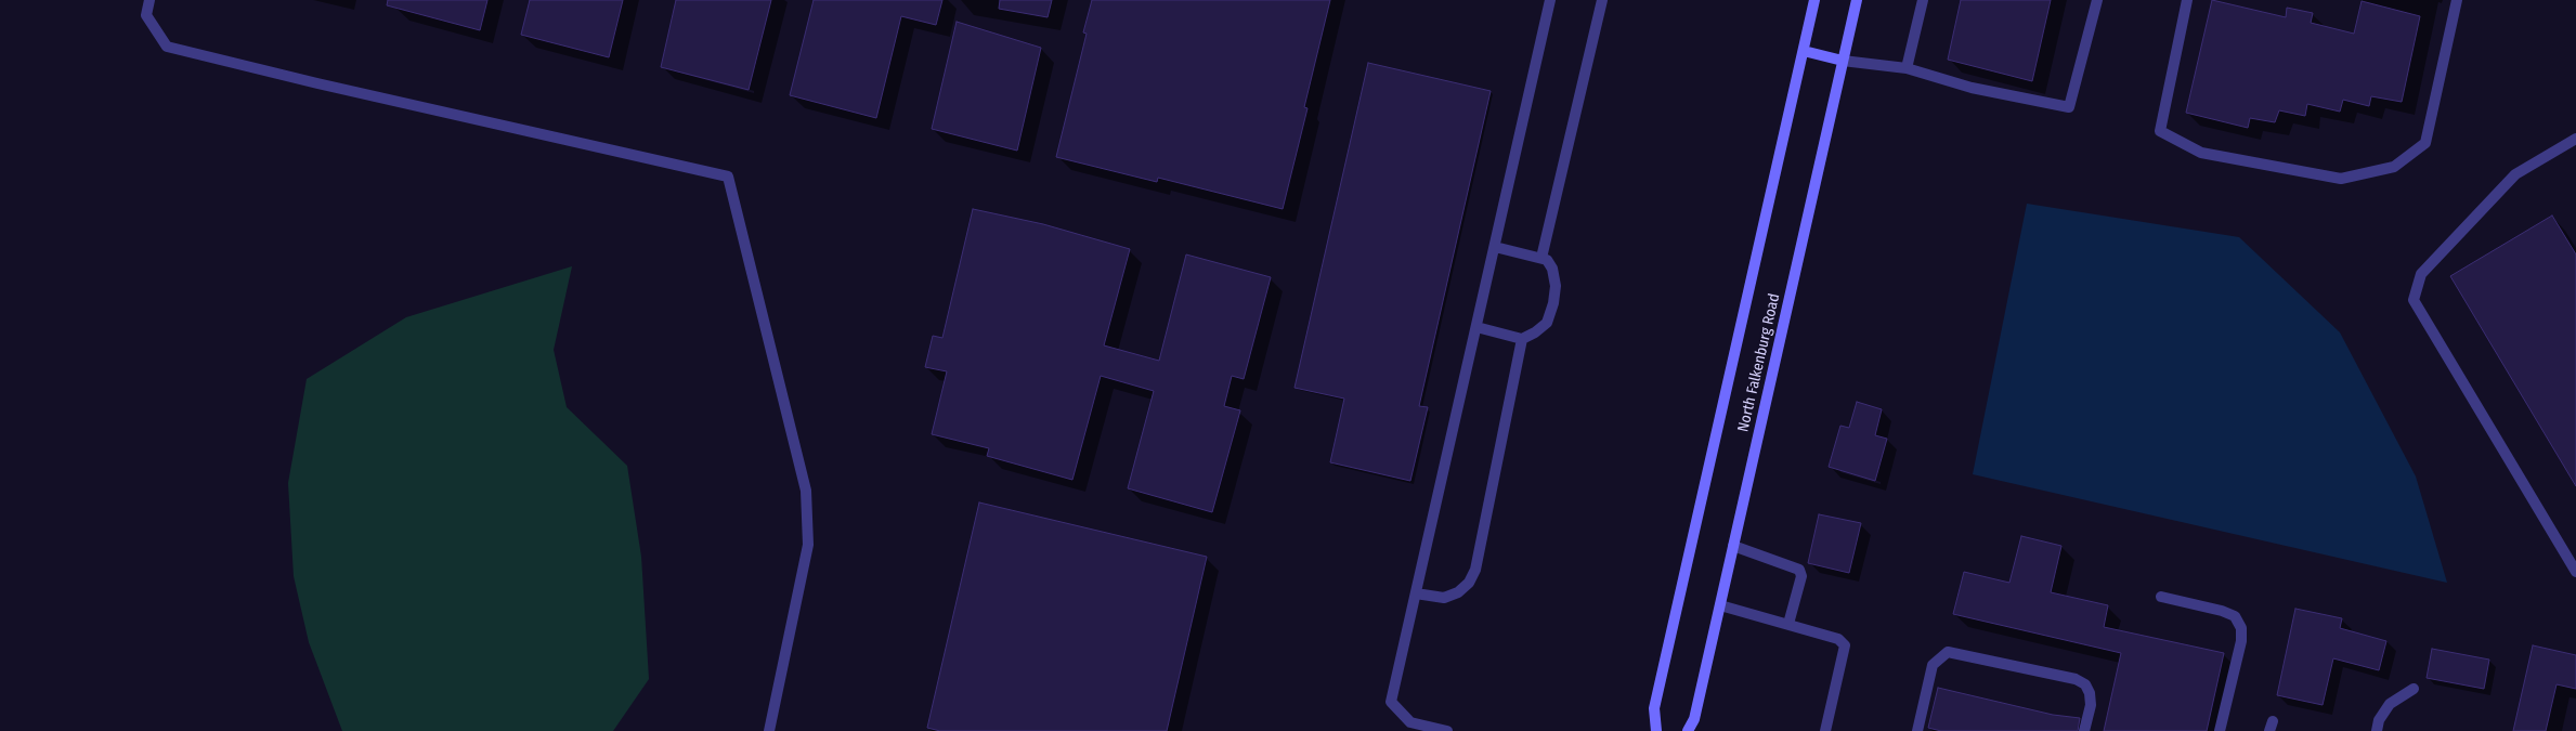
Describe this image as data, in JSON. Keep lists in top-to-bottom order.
{
  "streets": {
    "street": ["North Falkenburg Road"]
  }
}
